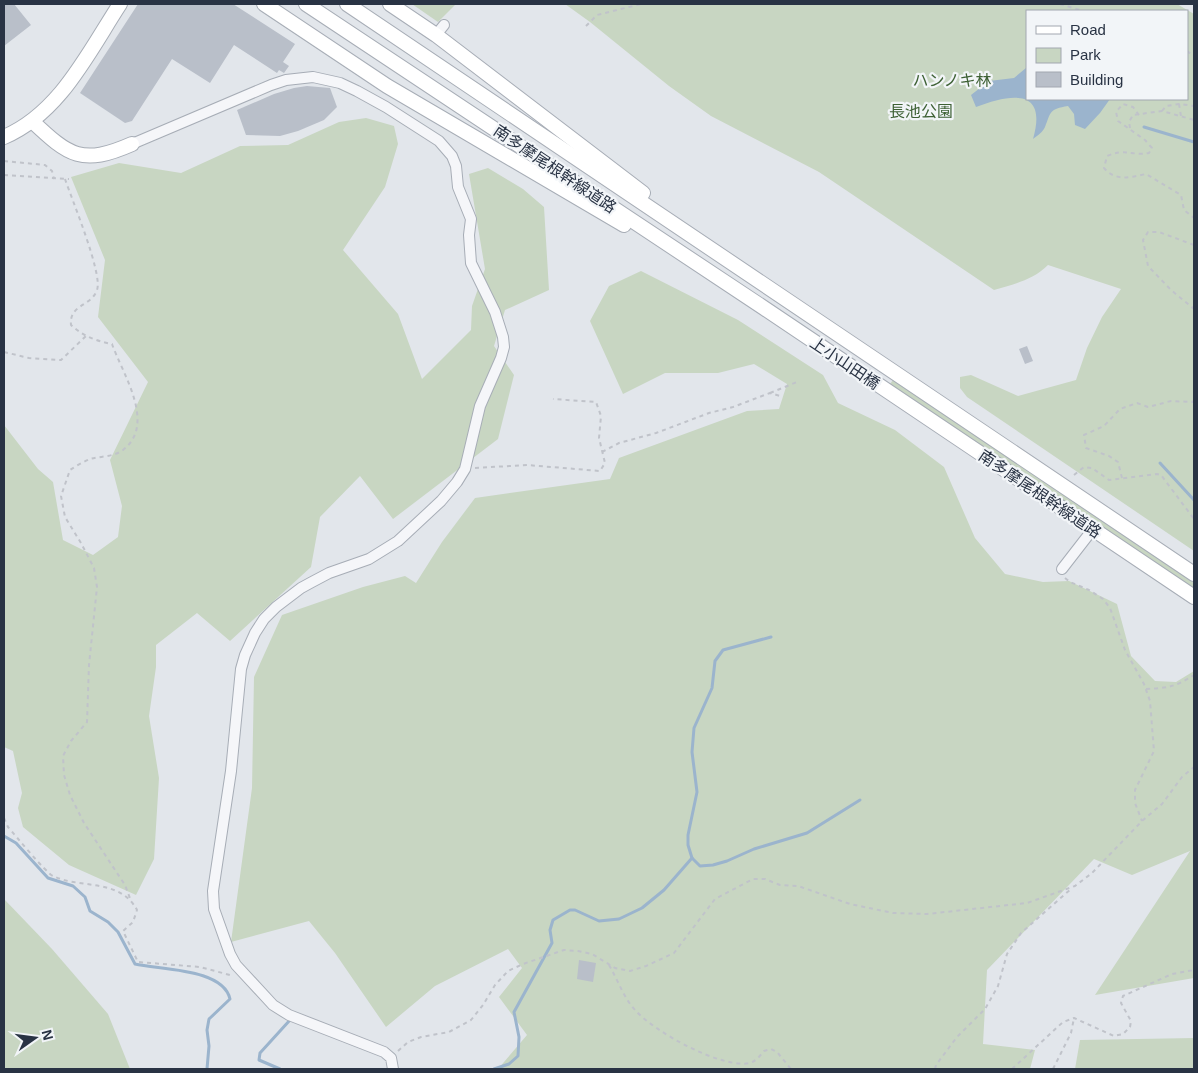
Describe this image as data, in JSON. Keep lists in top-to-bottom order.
{
  "streets": {
    "main road": ["南多摩尾根幹線道路", "上小山田橋"]
  },
  "crossings": [
    ["南多摩尾根幹線道路", "上小山田橋"]
  ],
  "parks": ["ハンノキ林", "長池公園"],
  "legend": ["Road", "Park", "Building"],
  "north": "right"
}
